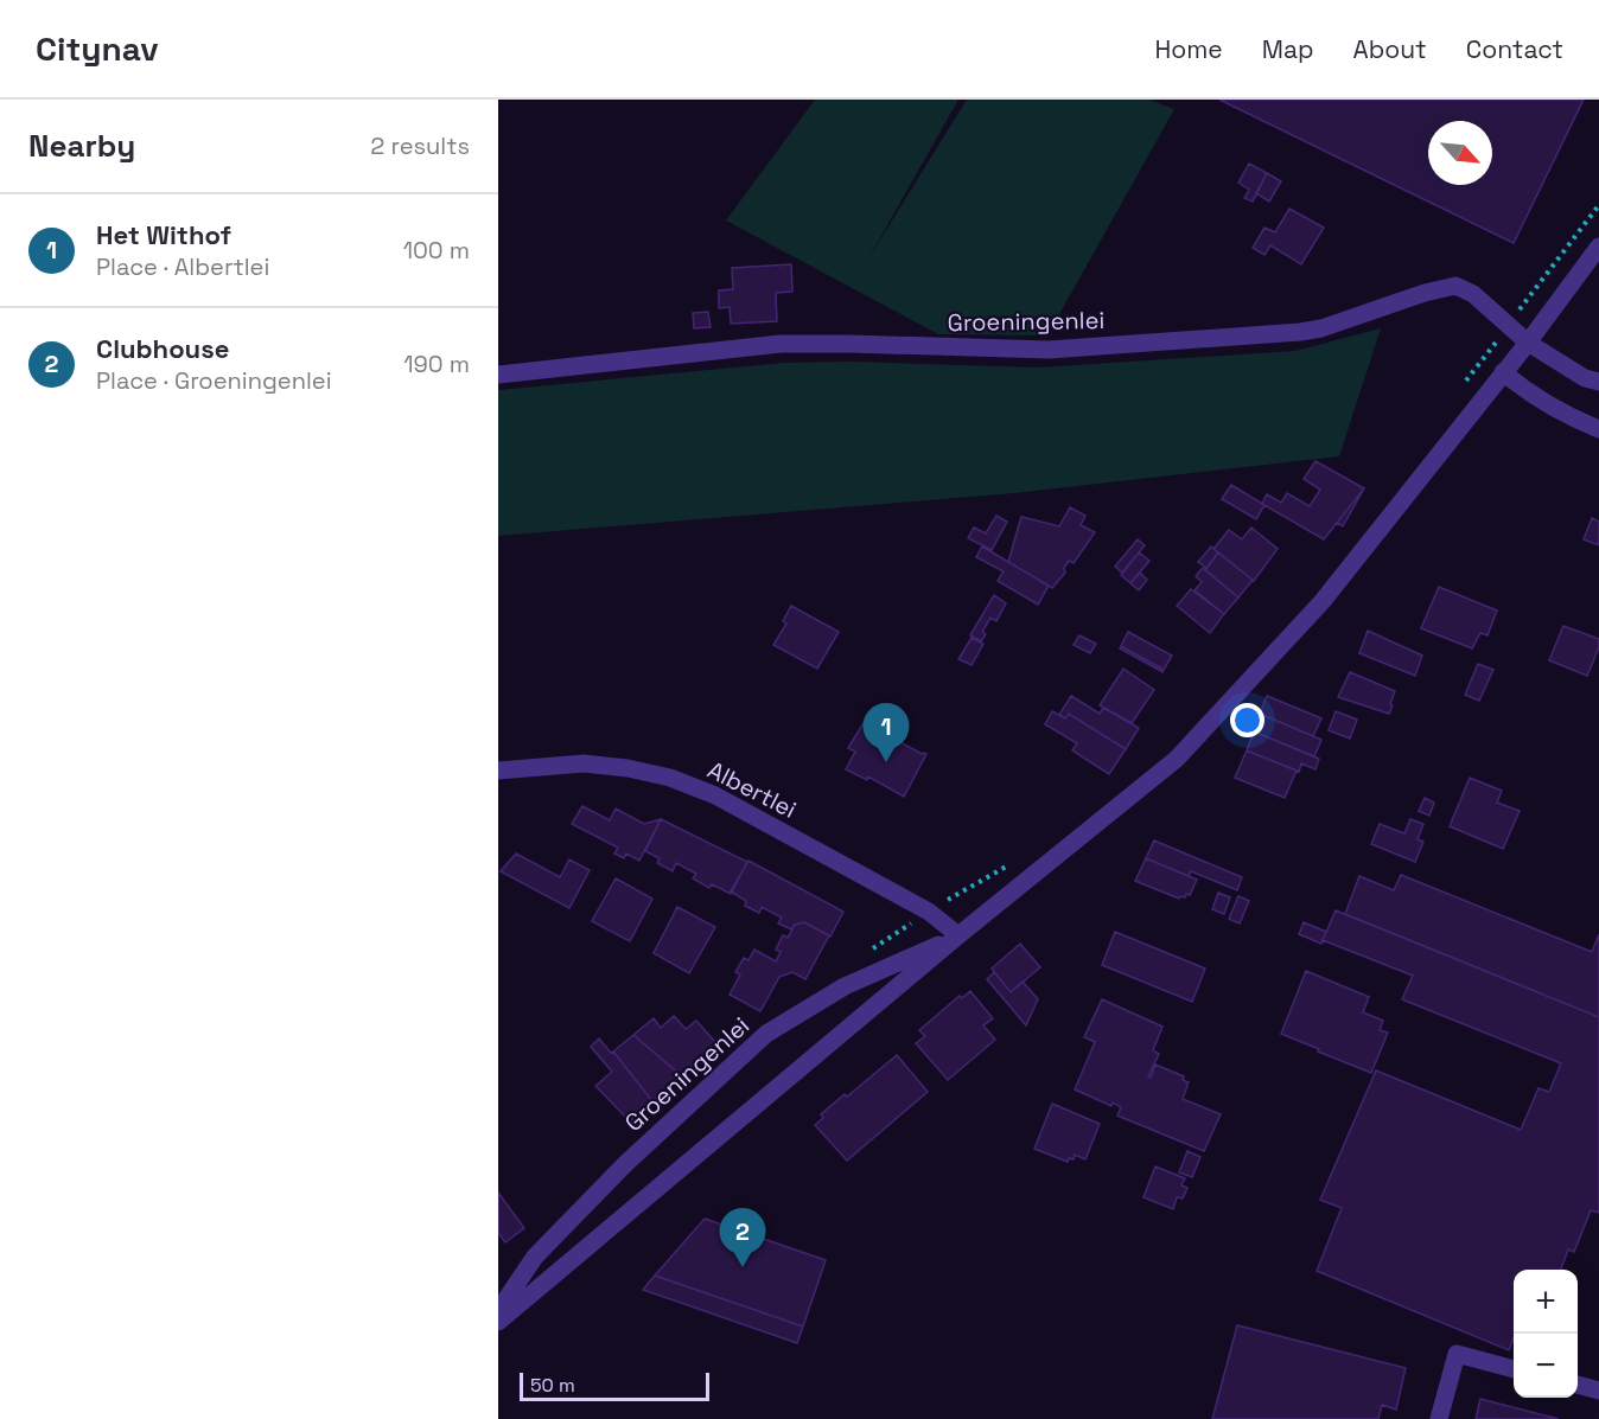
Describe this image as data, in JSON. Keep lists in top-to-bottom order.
{
  "streets": {
    "street": ["Groeningenlei", "Albertlei"]
  },
  "crossings": [
    ["Groeningenlei", "Albertlei"]
  ],
  "scale_bar": "50 m",
  "north": "bottom right",
  "page": {
    "header": "Citynav",
    "nav": [
      "Home",
      "Map",
      "About",
      "Contact"
    ],
    "heading": ["Nearby", "2 results"],
    "list": [
      {
        "mark": "1",
        "name": "Het Withof",
        "note": "Place · Albertlei",
        "value": "100 m"
      },
      {
        "mark": "2",
        "name": "Clubhouse",
        "note": "Place · Groeningenlei",
        "value": "190 m"
      }
    ],
    "pins": ["1", "2"],
    "map_buttons": ["+", "−"],
    "scale": "50 m"
  }
}
